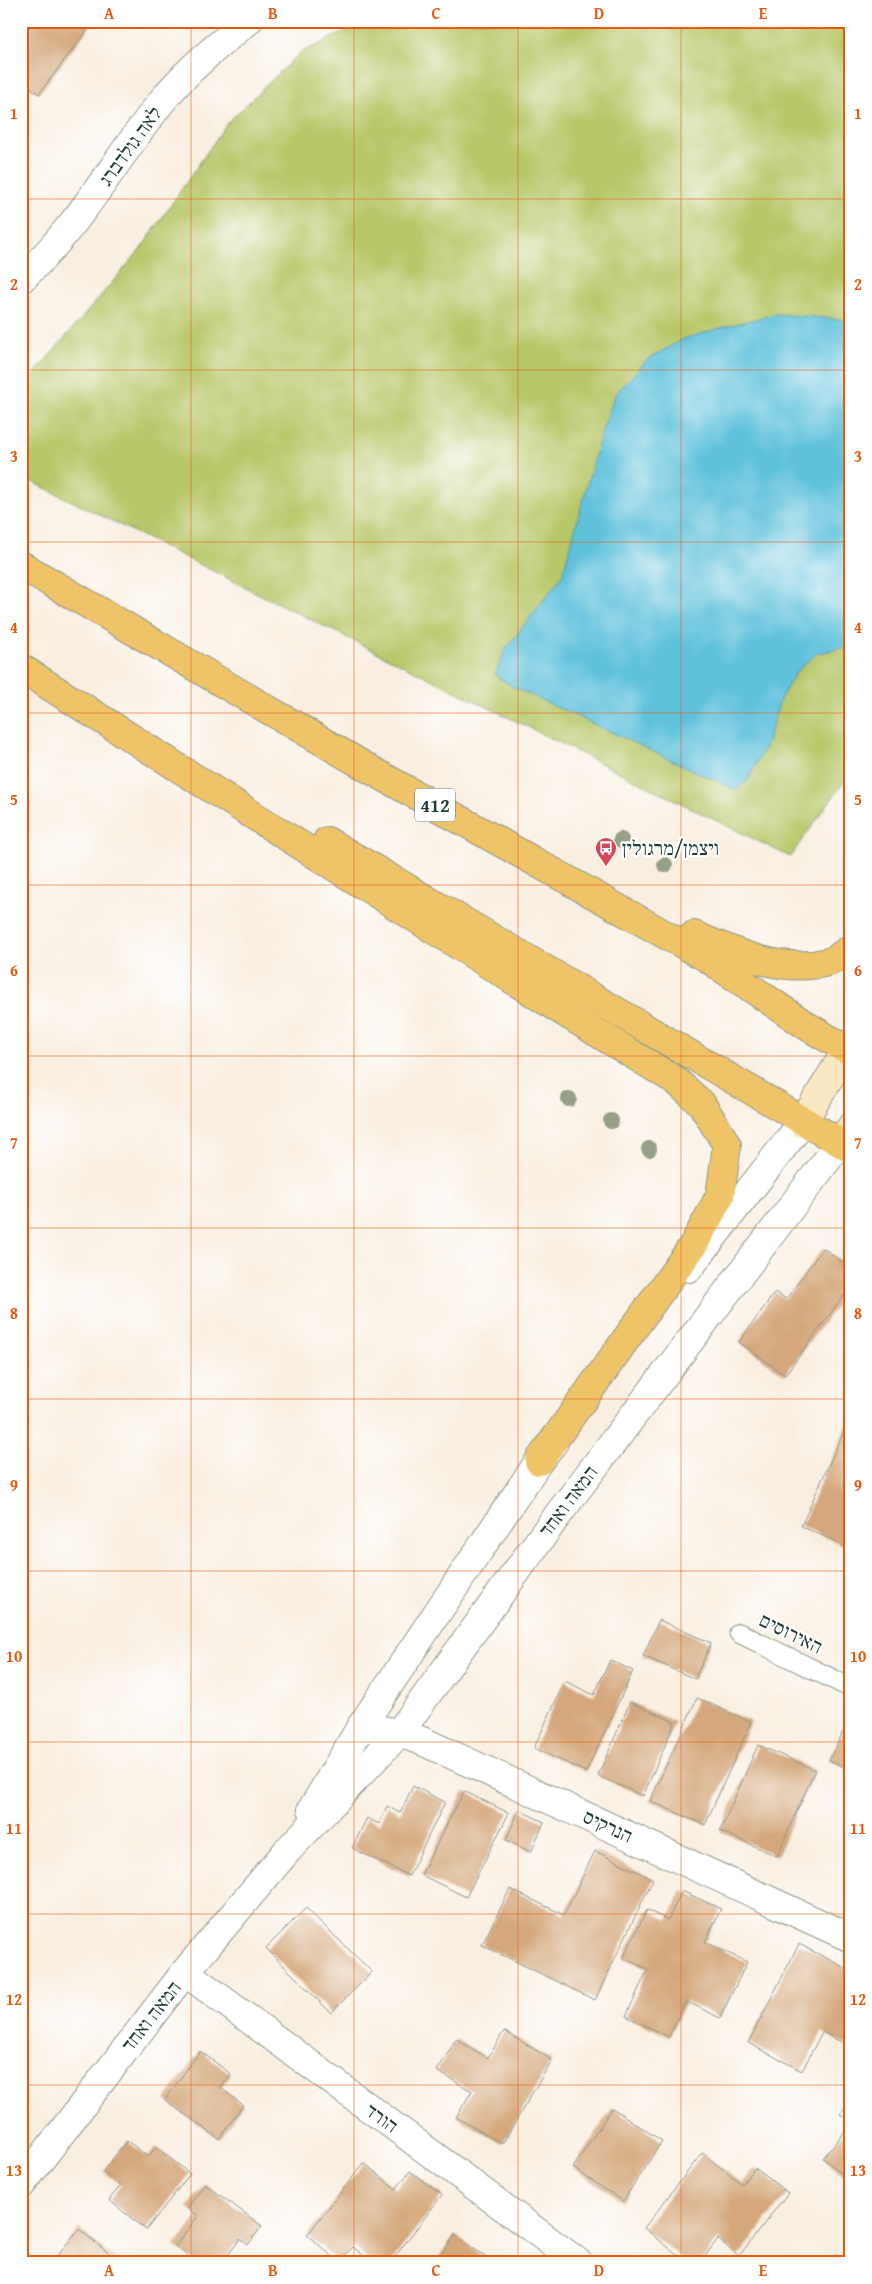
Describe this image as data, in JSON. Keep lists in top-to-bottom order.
{
  "streets": {
    "main road": ["412"],
    "street": [
      "לאה גולדברג",
      "המאה ואחד",
      "הנרקיס",
      "הורד"
    ],
    "lane": ["האירוסים"]
  },
  "crossings": [
    ["המאה ואחד", "הנרקיס"],
    ["המאה ואחד", "הורד"]
  ],
  "places": {
    "bus stop": ["ויצמן/מרגולין"]
  },
  "grid": {
    "columns": [
      "A",
      "B",
      "C",
      "D",
      "E"
    ],
    "rows": [
      "1",
      "2",
      "3",
      "4",
      "5",
      "6",
      "7",
      "8",
      "9",
      "10",
      "11",
      "12",
      "13"
    ]
  }
}
